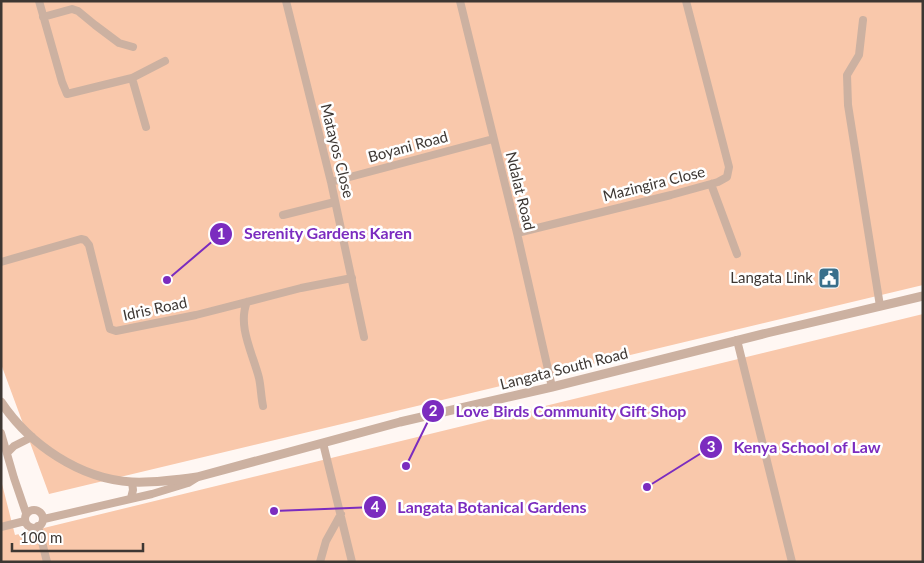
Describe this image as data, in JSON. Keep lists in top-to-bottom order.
{
  "streets": {
    "street": [
      "Boyani Road",
      "Matayos Close",
      "Mazingira Close",
      "Ndalat Road",
      "Idris Road",
      "Langata South Road"
    ]
  },
  "crossings": [
    ["Boyani Road", "Matayos Close"],
    ["Boyani Road", "Ndalat Road"],
    ["Matayos Close", "Idris Road"],
    ["Mazingira Close", "Ndalat Road"],
    ["Ndalat Road", "Langata South Road"]
  ],
  "places": {
    "public building": ["Langata Link"],
    "other": [
      "Serenity Gardens Karen",
      "Love Birds Community Gift Shop",
      "Kenya School of Law",
      "Langata Botanical Gardens"
    ]
  },
  "scale_bar": "100 m"
}
